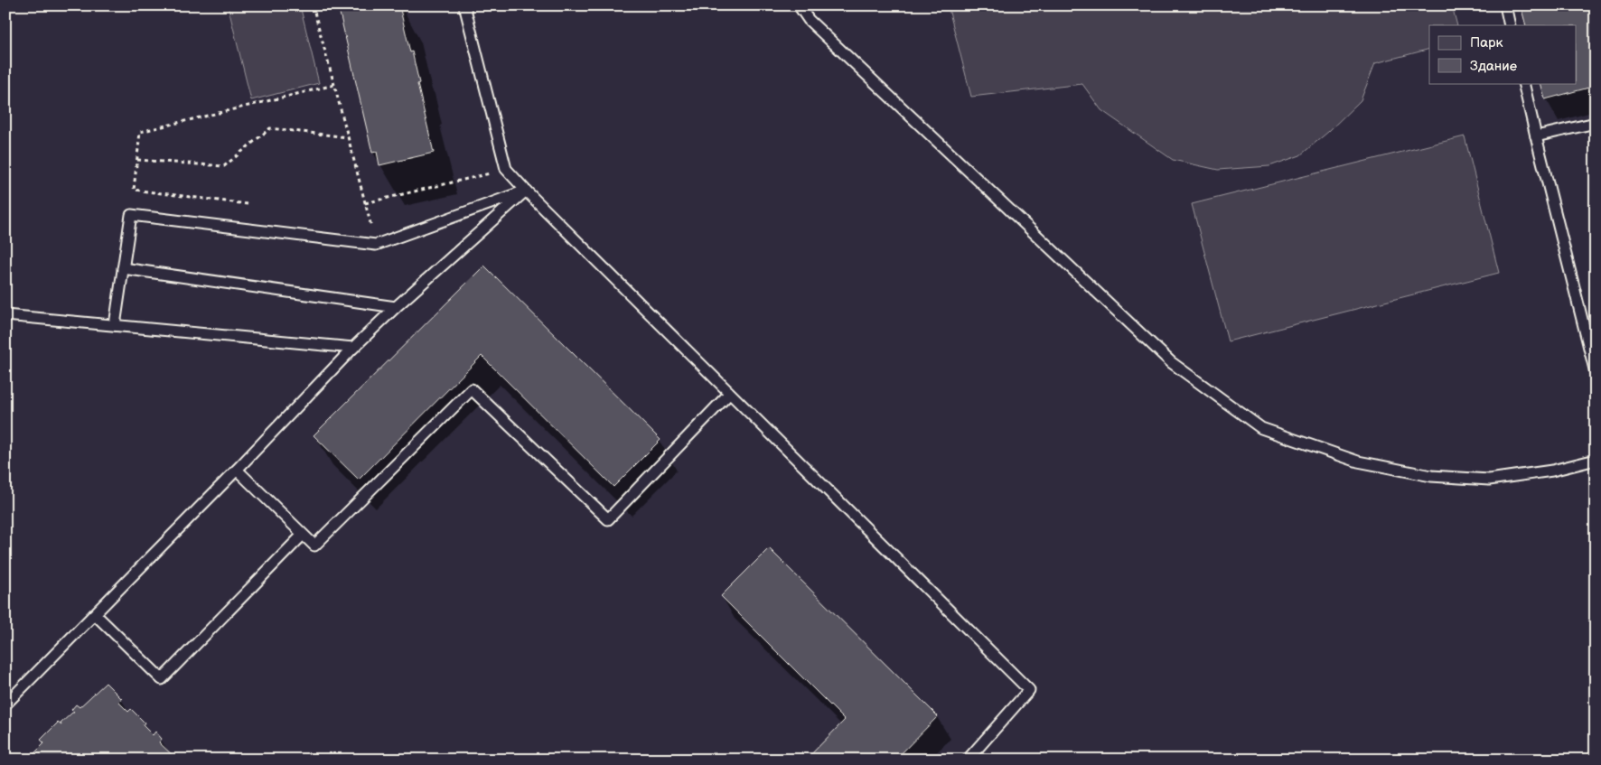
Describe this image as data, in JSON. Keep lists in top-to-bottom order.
{
  "legend": ["Парк", "Здание"]
}
